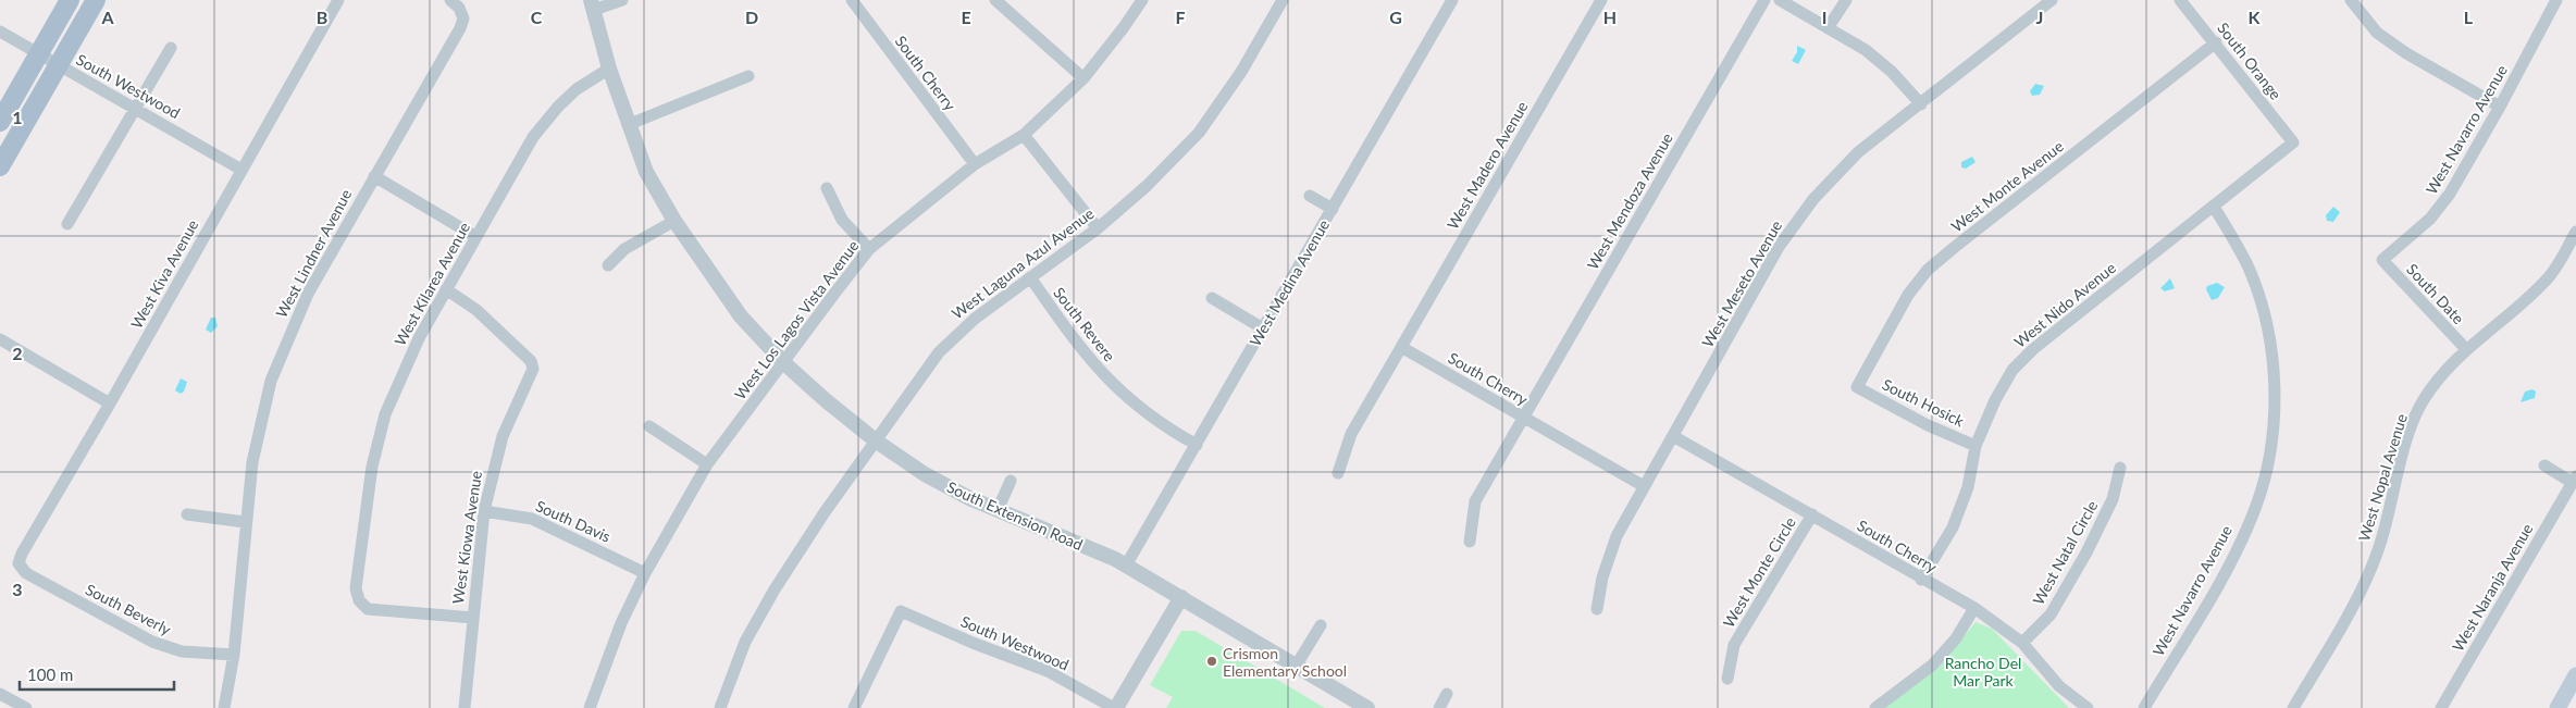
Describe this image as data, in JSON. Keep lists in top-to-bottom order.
{
  "streets": {
    "street": [
      "South Orange",
      "South Cherry",
      "South Westwood",
      "West Navarro Avenue",
      "West Madero Avenue",
      "West Monte Avenue",
      "West Mendoza Avenue",
      "West Lindner Avenue",
      "West Laguna Azul Avenue",
      "West Kiva Avenue",
      "West Medina Avenue",
      "West Kilarea Avenue",
      "West Meseto Avenue",
      "South Date",
      "West Nido Avenue",
      "West Los Lagos Vista Avenue",
      "South Revere",
      "South Hosick",
      "West Nopal Avenue",
      "South Extension Road",
      "South Davis",
      "West Kiowa Avenue",
      "West Natal Circle",
      "West Monte Circle",
      "West Naranja Avenue",
      "South Beverly"
    ]
  },
  "crossings": [
    ["South Orange", "West Monte Avenue"],
    ["South Orange", "West Nido Avenue"],
    ["South Cherry", "West Madero Avenue"],
    ["South Cherry", "West Mendoza Avenue"],
    ["South Cherry", "West Meseto Avenue"],
    ["South Cherry", "West Nido Avenue"],
    ["South Cherry", "West Los Lagos Vista Avenue"],
    ["South Cherry", "West Natal Circle"],
    ["South Cherry", "West Monte Circle"],
    ["South Westwood", "West Kiva Avenue"],
    ["West Navarro Avenue", "South Date"],
    ["West Navarro Avenue", "West Nido Avenue"],
    ["West Monte Avenue", "South Hosick"],
    ["West Lindner Avenue", "South Beverly"],
    ["West Laguna Azul Avenue", "South Revere"],
    ["West Laguna Azul Avenue", "South Extension Road"],
    ["West Kiva Avenue", "South Beverly"],
    ["West Medina Avenue", "South Revere"],
    ["West Medina Avenue", "South Extension Road"],
    ["West Kilarea Avenue", "South Extension Road"],
    ["West Kilarea Avenue", "West Kiowa Avenue"],
    ["South Date", "West Nopal Avenue"],
    ["West Nido Avenue", "South Hosick"],
    ["West Los Lagos Vista Avenue", "South Extension Road"],
    ["West Los Lagos Vista Avenue", "South Davis"],
    ["South Davis", "West Kiowa Avenue"]
  ],
  "parks": ["Rancho Del Mar Park"],
  "places": ["Crismon Elementary School"],
  "scale_bar": "100 m",
  "grid": {
    "columns": [
      "A",
      "B",
      "C",
      "D",
      "E",
      "F",
      "G",
      "H",
      "I",
      "J",
      "K",
      "L"
    ],
    "rows": ["1", "2", "3"]
  }
}
